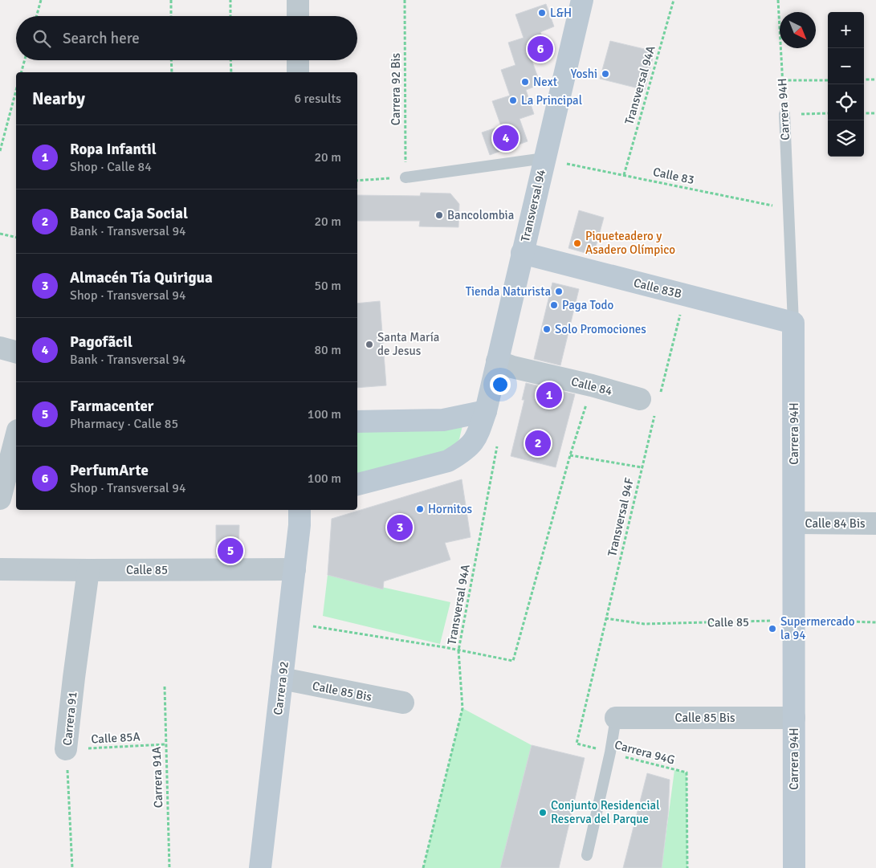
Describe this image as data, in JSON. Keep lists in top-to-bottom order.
{
  "streets": {
    "main road": [
      "Carrera 94H",
      "Transversal 94",
      "Calle 83B",
      "Carrera 92"
    ],
    "street": [
      "Calle 84",
      "Calle 84 Bis",
      "Calle 85",
      "Calle 85 Bis",
      "Carrera 91"
    ],
    "path": [
      "Transversal 94A",
      "Carrera 92 Bis",
      "Calle 83",
      "Transversal 94F",
      "Calle 85A",
      "Carrera 94G",
      "Carrera 91A"
    ]
  },
  "crossings": [
    ["Transversal 94A", "Calle 83"],
    ["Carrera 94H", "Calle 83"],
    ["Carrera 94H", "Calle 83B"],
    ["Carrera 94H", "Calle 84 Bis"],
    ["Carrera 94H", "Calle 85"],
    ["Carrera 94H", "Calle 85 Bis"],
    ["Calle 83", "Transversal 94"],
    ["Transversal 94", "Calle 83B"],
    ["Transversal 94", "Calle 84"],
    ["Transversal 94F", "Calle 85"],
    ["Transversal 94F", "Carrera 94G"],
    ["Calle 85", "Carrera 92"],
    ["Calle 85", "Carrera 91"],
    ["Carrera 92", "Calle 85 Bis"],
    ["Carrera 91", "Calle 85A"],
    ["Calle 85A", "Carrera 91A"]
  ],
  "places": [
    "L&H",
    "Yoshi",
    "Next",
    "La Principal",
    "Bancolombia",
    "Piqueteadero y Asadero Olímpico",
    "Tienda Naturista",
    "Paga Todo",
    "Solo Promociones",
    "Santa María de Jesus",
    "Hornitos",
    "Supermercado la 94",
    "Conjunto Residencial Reserva del Parque"
  ],
  "north": "bottom right",
  "page": {
    "map_buttons": ["+", "−"],
    "search": "Search here",
    "pins": [
      "6",
      "4",
      "1",
      "2",
      "3",
      "5"
    ],
    "heading": ["Nearby", "6 results"],
    "list": [
      {
        "mark": "1",
        "name": "Ropa Infantil",
        "note": "Shop · Calle 84",
        "value": "20 m"
      },
      {
        "mark": "2",
        "name": "Banco Caja Social",
        "note": "Bank · Transversal 94",
        "value": "20 m"
      },
      {
        "mark": "3",
        "name": "Almacén Tía Quirigua",
        "note": "Shop · Transversal 94",
        "value": "50 m"
      },
      {
        "mark": "4",
        "name": "Pagofãcil",
        "note": "Bank · Transversal 94",
        "value": "80 m"
      },
      {
        "mark": "5",
        "name": "Farmacenter",
        "note": "Pharmacy · Calle 85",
        "value": "100 m"
      },
      {
        "mark": "6",
        "name": "PerfumArte",
        "note": "Shop · Transversal 94",
        "value": "100 m"
      }
    ]
  }
}
